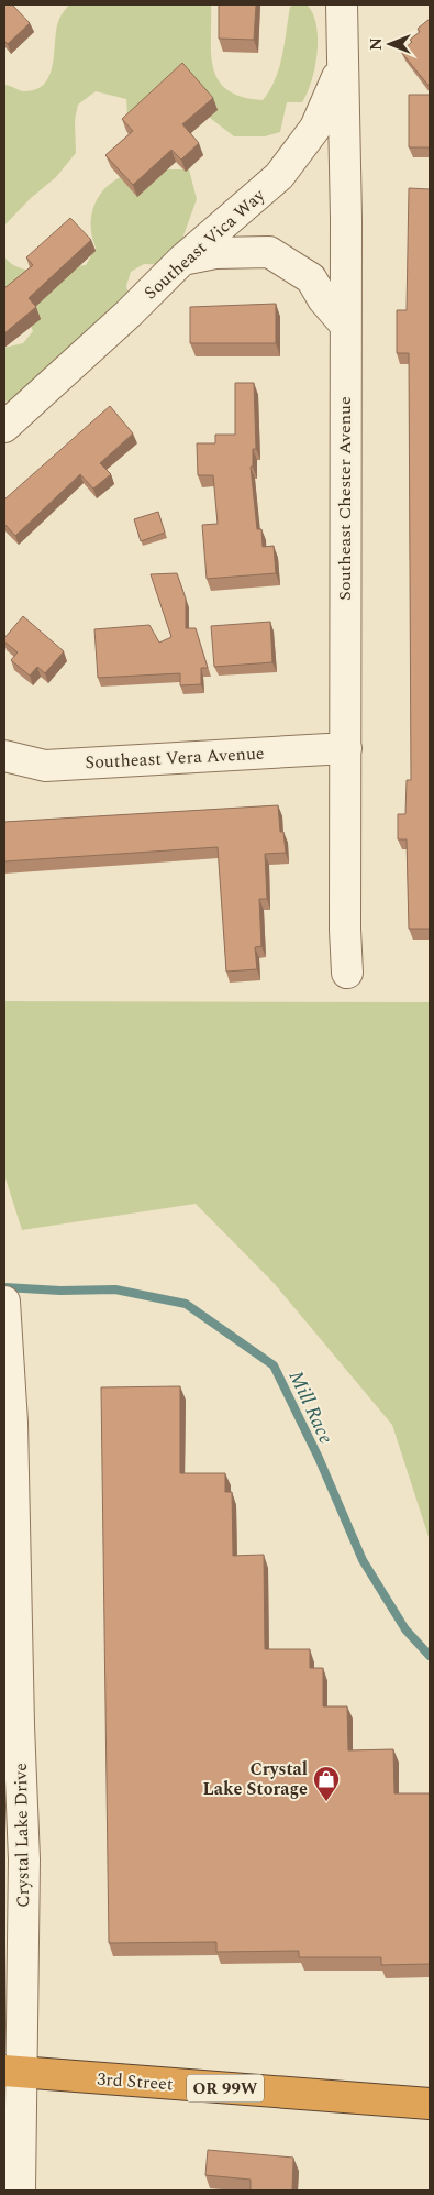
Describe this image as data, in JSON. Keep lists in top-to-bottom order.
{
  "streets": {
    "highway": ["3rd Street", "OR 99W"],
    "street": [
      "Southeast Vica Way",
      "Southeast Chester Avenue",
      "Southeast Vera Avenue",
      "Crystal Lake Drive"
    ]
  },
  "crossings": [
    ["Southeast Vica Way", "Southeast Chester Avenue"],
    ["Southeast Chester Avenue", "Southeast Vera Avenue"],
    ["Crystal Lake Drive", "3rd Street"]
  ],
  "water": ["Mill Race"],
  "places": {
    "shop": ["Crystal Lake Storage"]
  },
  "north": "left"
}
